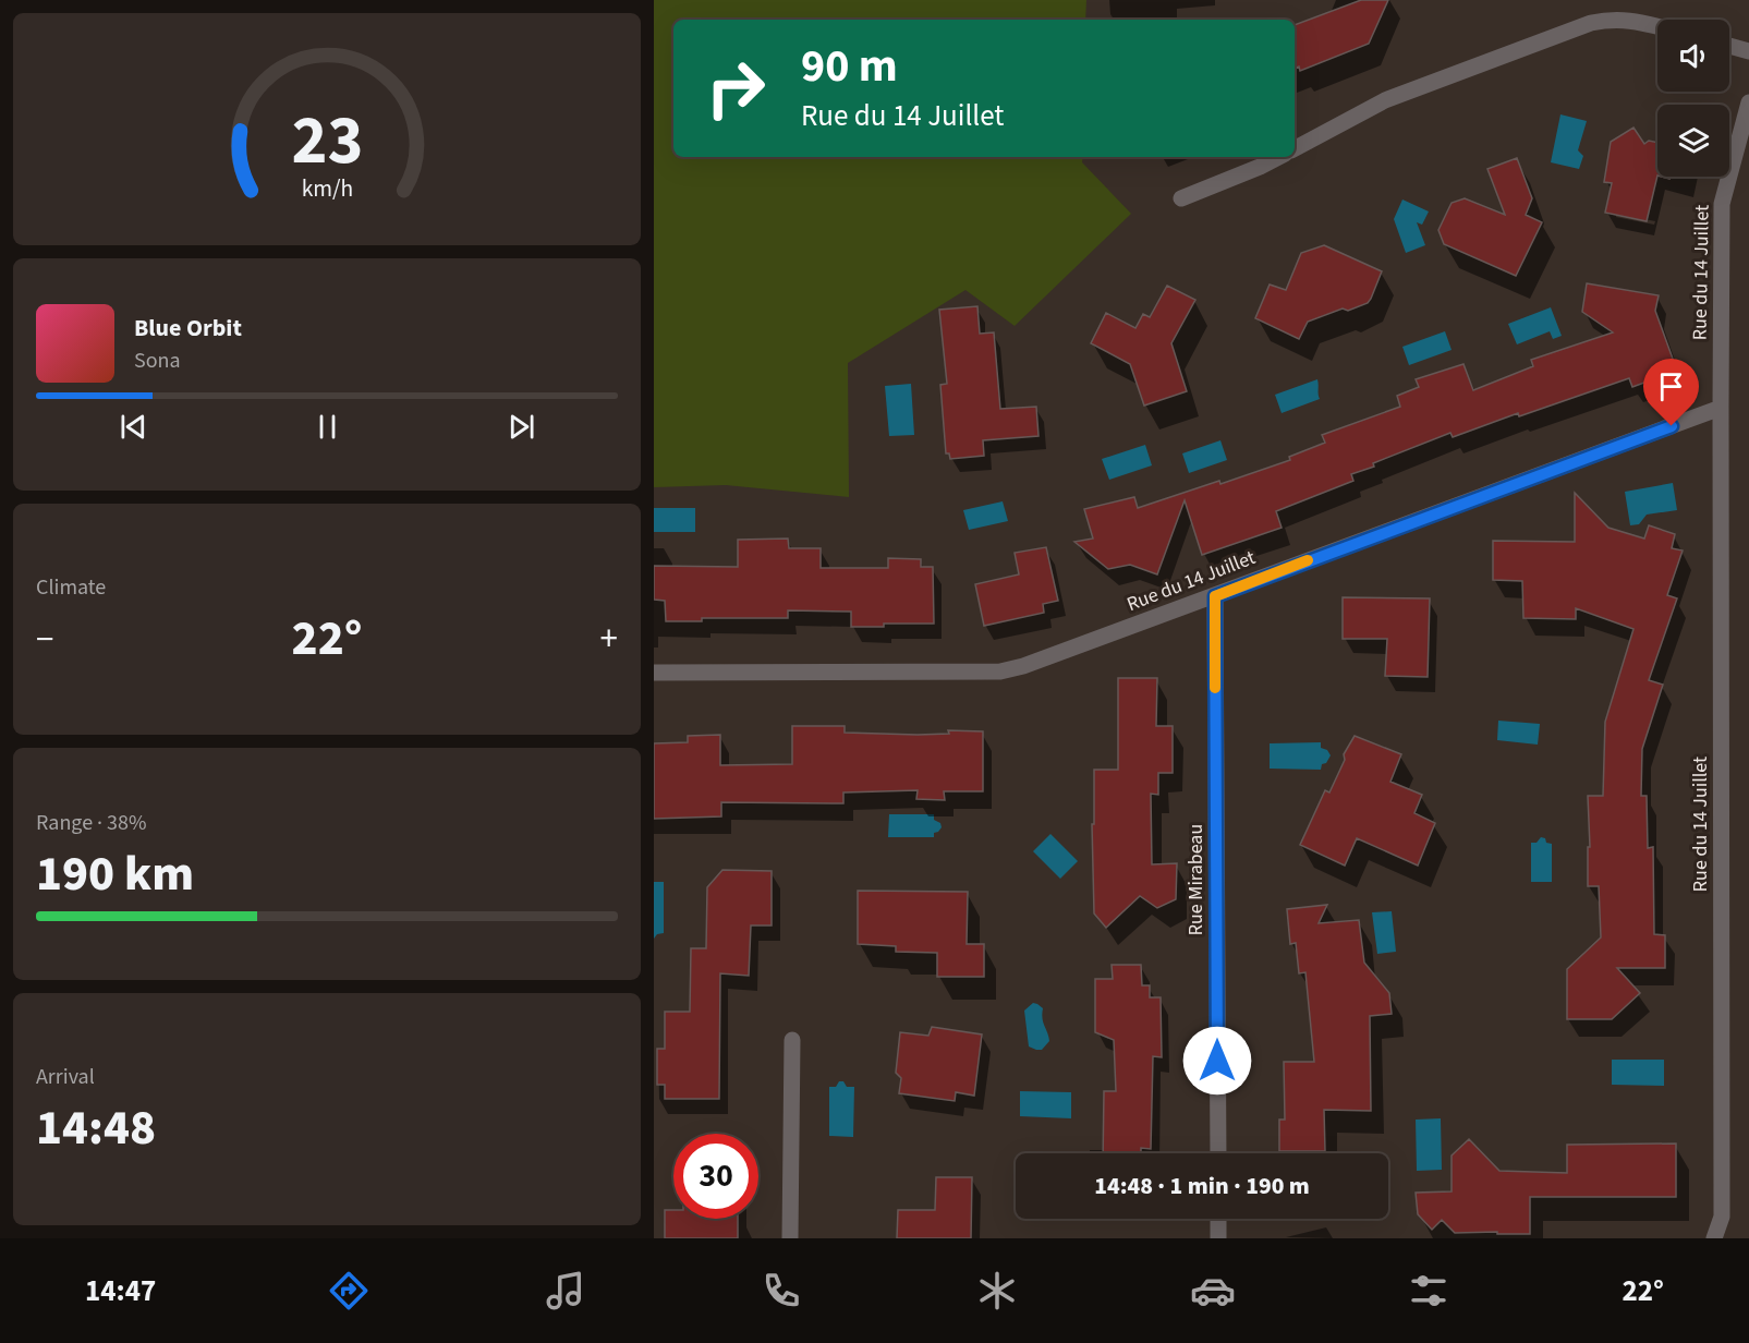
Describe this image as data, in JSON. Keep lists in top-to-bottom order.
{
  "streets": {
    "street": ["Rue du 14 Juillet", "Rue Mirabeau"]
  },
  "crossings": [
    ["Rue du 14 Juillet", "Rue Mirabeau"]
  ],
  "page": {
    "turn": ["90 m", "Rue du 14 Juillet"],
    "song": ["Blue Orbit", "Sona"],
    "tile": [
      "Climate",
      ["Range · 38%", "190 km"],
      ["Arrival", "14:48"]
    ],
    "heat": ["−", "22°", "+"],
    "limit": "30",
    "trip": "14:48 · 1 min · 190 m",
    "tabs": ["14:47", "22°"],
    "gauge": ["23", "km/h"]
  }
}
